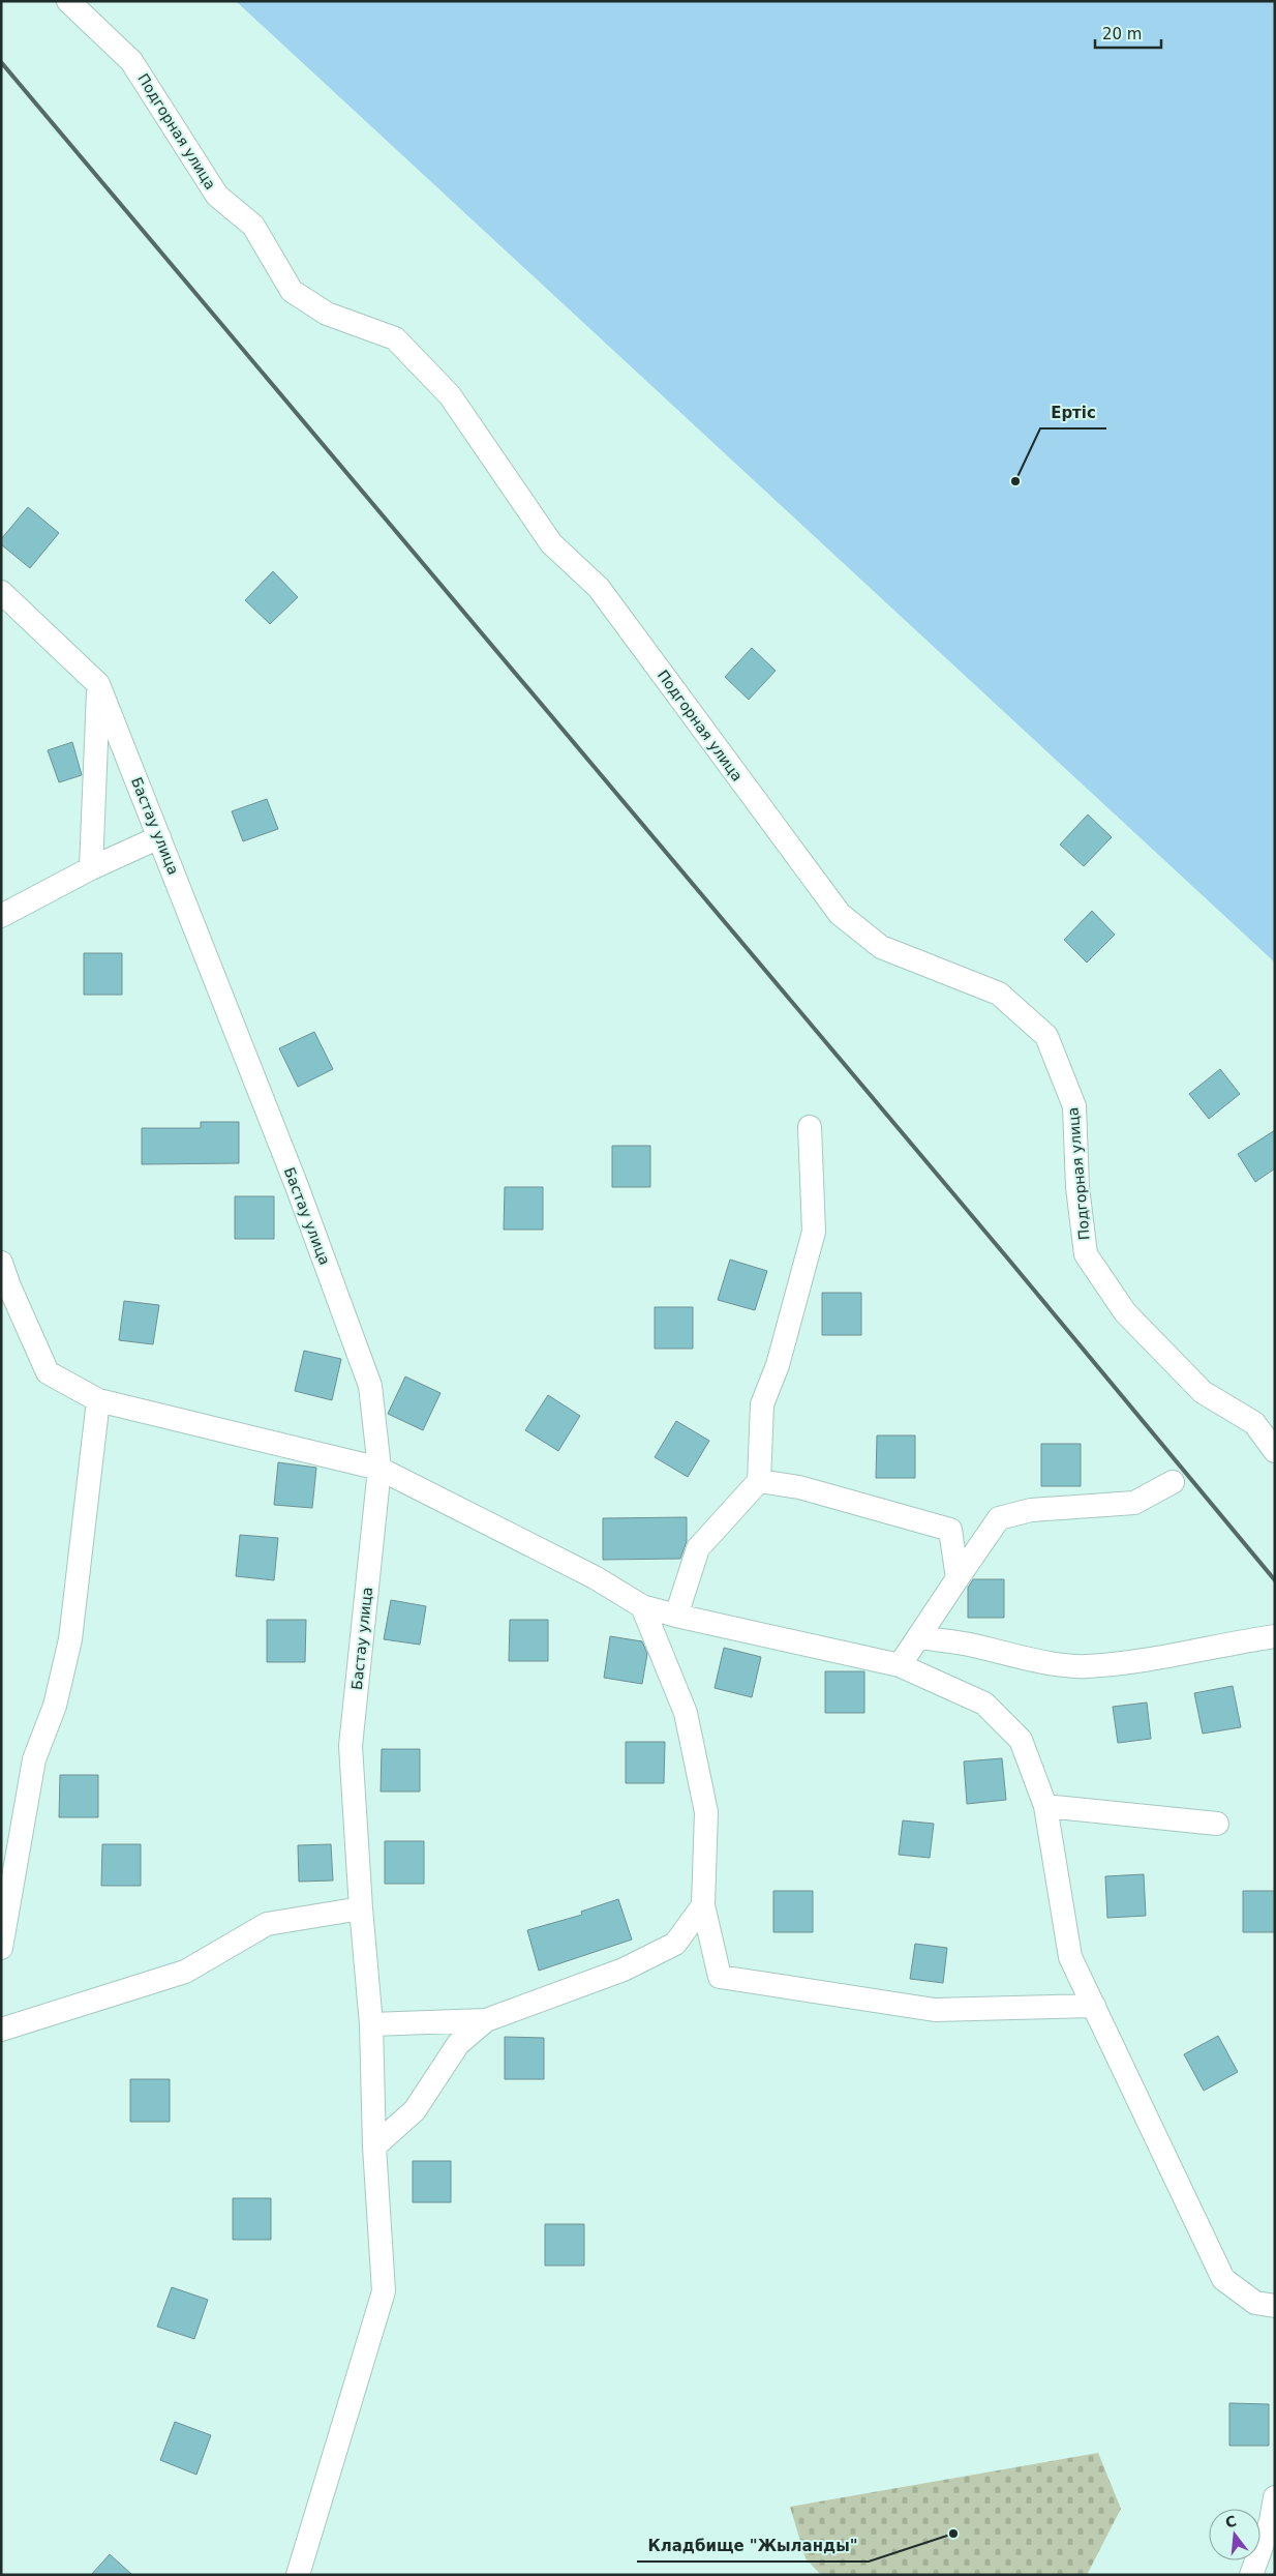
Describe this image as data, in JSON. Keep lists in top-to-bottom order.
{
  "streets": {
    "street": ["Подгорная улица", "Бастау улица"]
  },
  "places": ["Ертіс", "Кладбище \"Жыланды\""],
  "scale_bar": "20 m",
  "north": "top"
}
